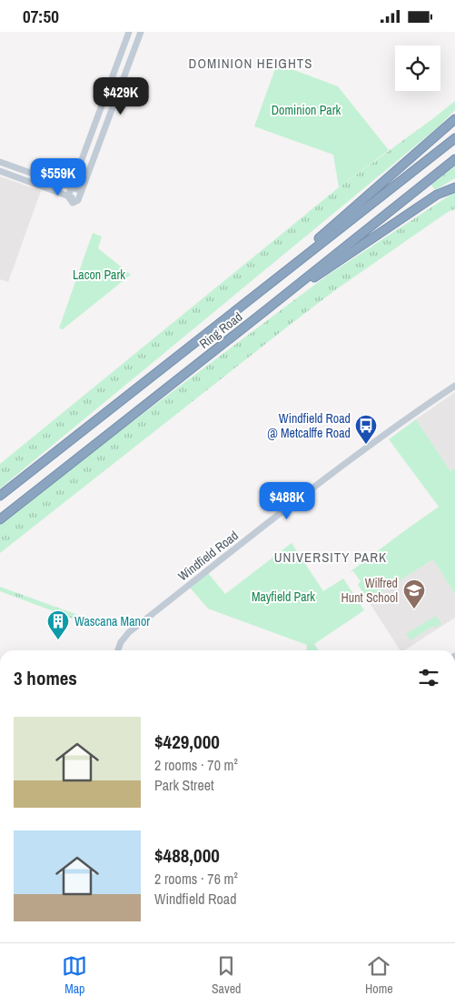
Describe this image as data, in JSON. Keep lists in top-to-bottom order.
{
  "streets": {
    "highway": ["Ring Road"],
    "street": ["Windfield Road"]
  },
  "districts": ["DOMINION HEIGHTS", "UNIVERSITY PARK"],
  "parks": ["Dominion Park", "Lacon Park", "Mayfield Park"],
  "places": {
    "bus stop": ["Windfield Road @ Metcalffe Road"],
    "school or university": ["Wilfred Hunt School"],
    "building": ["Wascana Manor"]
  },
  "page": {
    "status": "07:50",
    "price": ["$429K", "$559K", "$488K"],
    "heading": "3 homes",
    "list": [
      {
        "name": "$429,000",
        "note": "2 rooms · 70 m² · Park Street"
      },
      {
        "name": "$488,000",
        "note": "2 rooms · 76 m² · Windfield Road"
      }
    ],
    "tabs": ["Map", "Saved", "Home"]
  }
}
